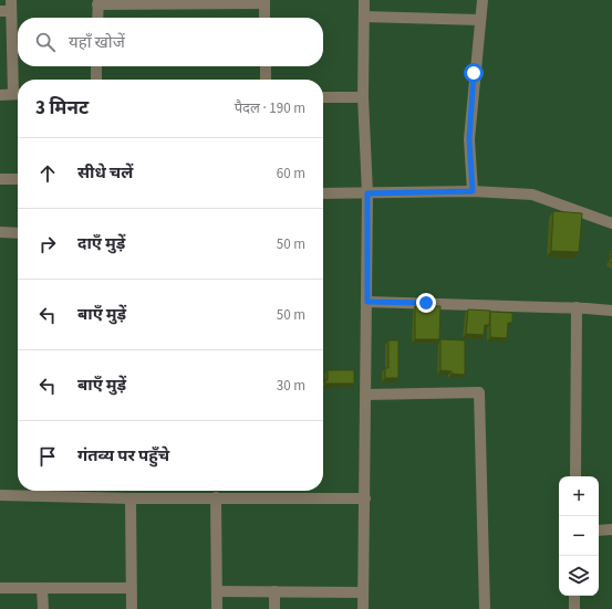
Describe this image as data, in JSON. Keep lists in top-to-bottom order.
{
  "page": {
    "search": "यहाँ खोजें",
    "heading": ["3 मिनट", "पैदल · 190 m"],
    "list": [
      ["सीधे चलें", "60 m"],
      ["दाएँ मुड़ें", "50 m"],
      ["बाएँ मुड़ें", "50 m"],
      ["बाएँ मुड़ें", "30 m"],
      "गंतव्य पर पहुँचे"
    ],
    "map_buttons": ["+", "−"]
  }
}
